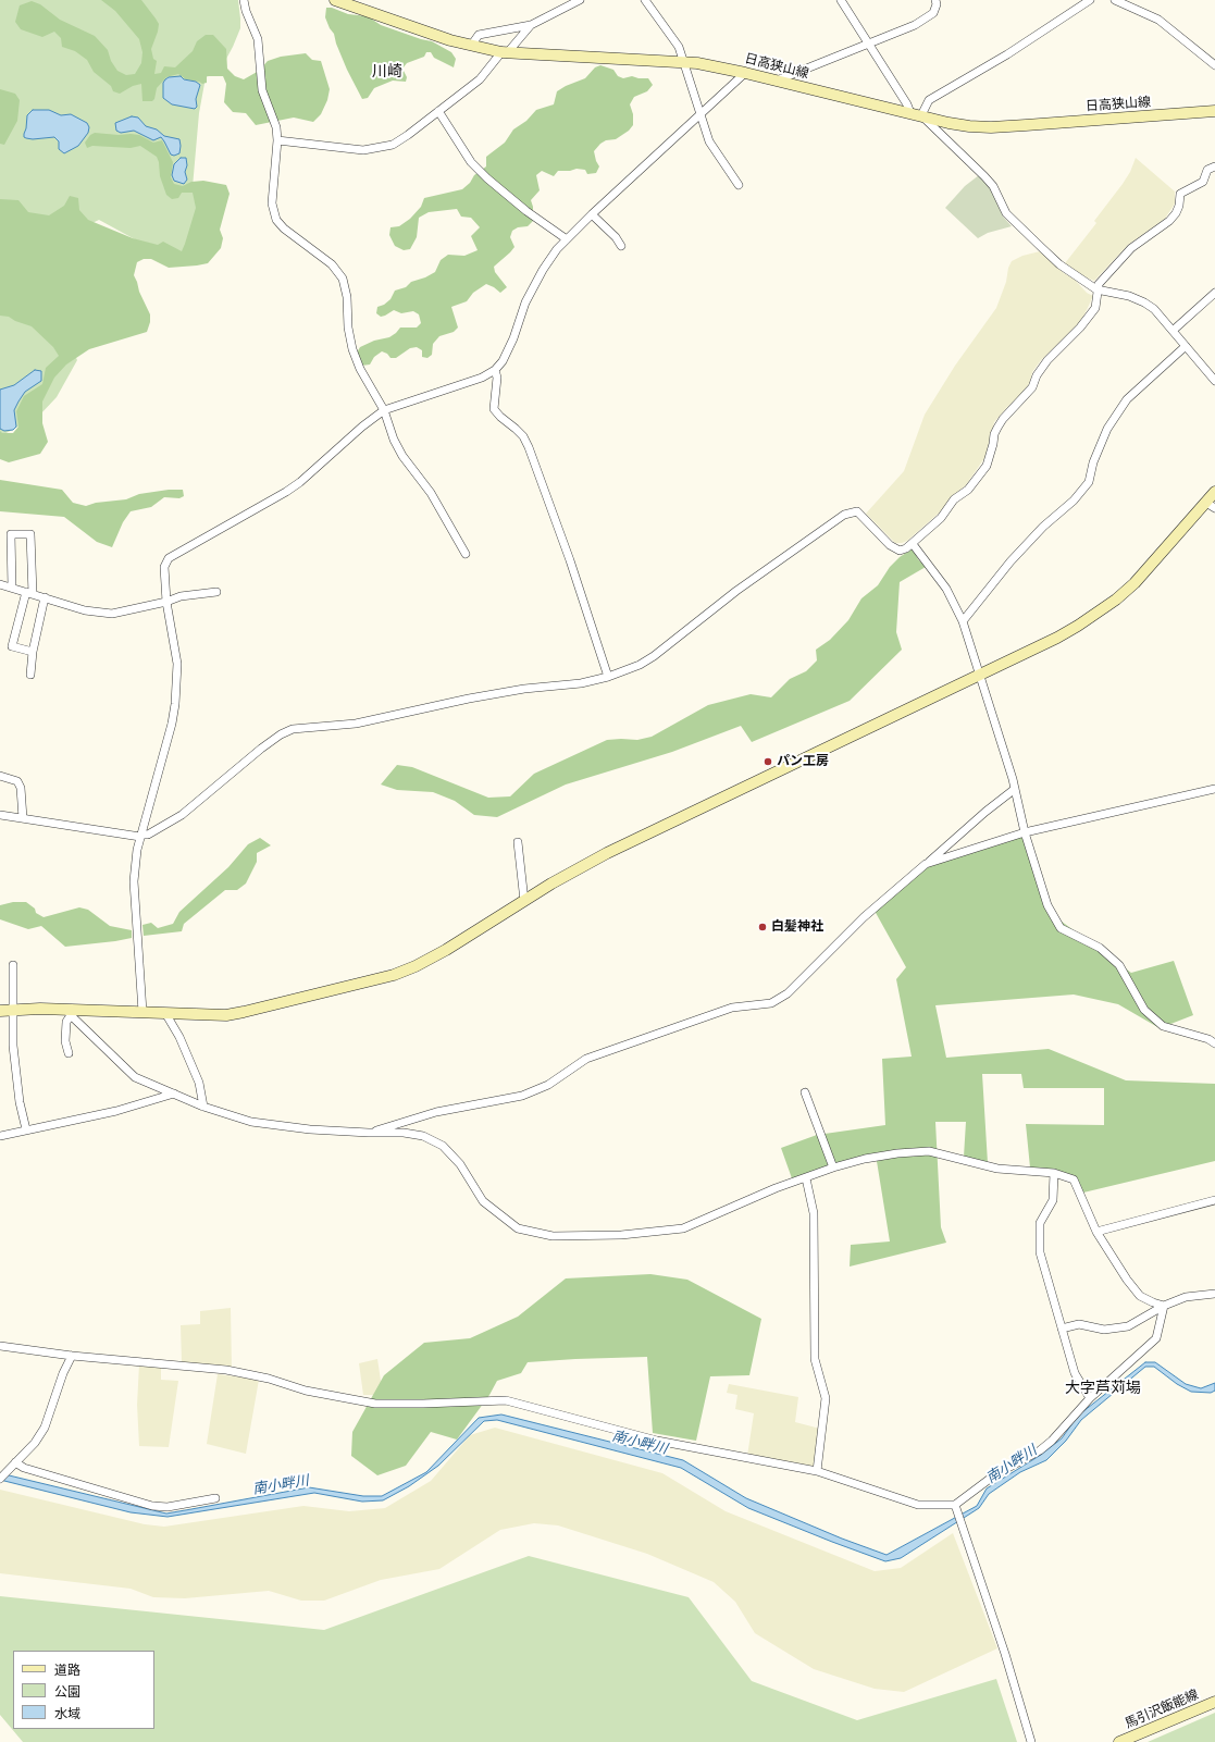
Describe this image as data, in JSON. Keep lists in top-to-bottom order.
{
  "streets": {
    "street": ["日高狭山線", "馬引沢飯能線"]
  },
  "districts": ["川崎", "大字芦苅場"],
  "water": ["南小畔川"],
  "places": ["パン工房", "白髪神社"],
  "legend": ["道路", "公園", "水域"]
}
